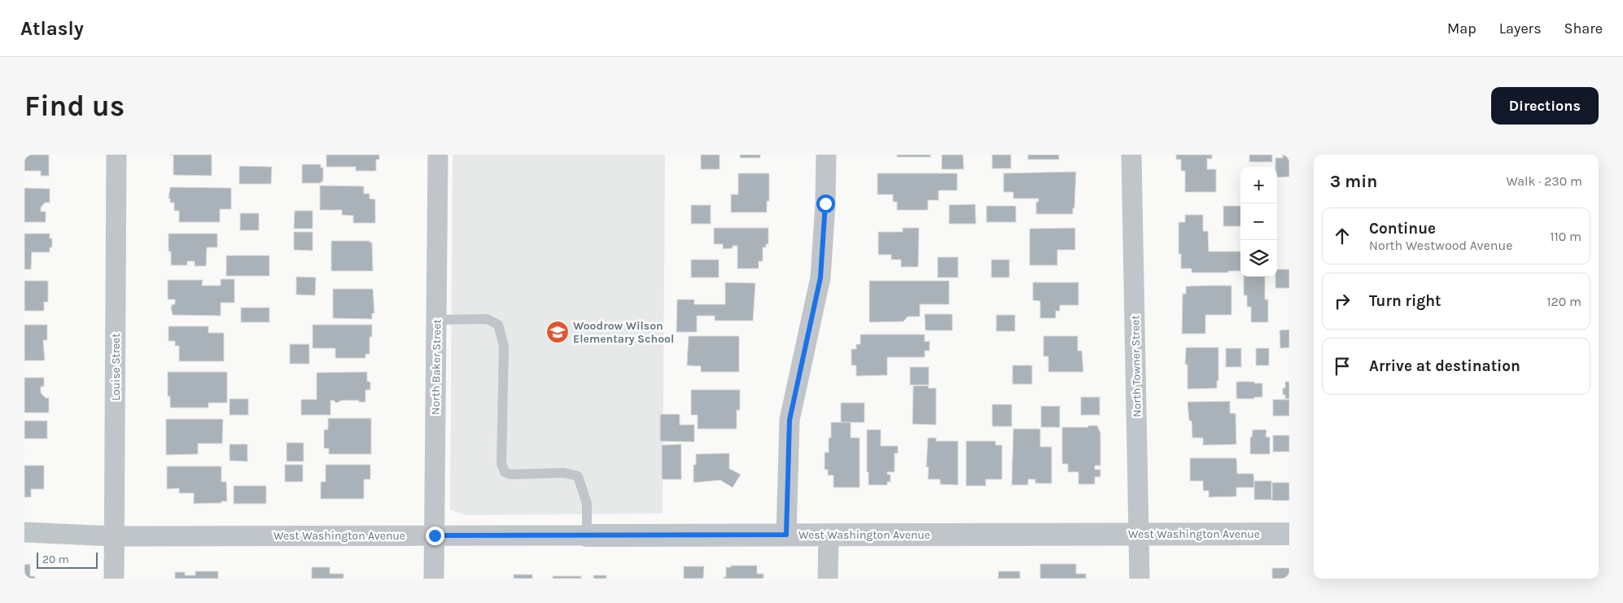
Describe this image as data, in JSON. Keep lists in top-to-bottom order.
{
  "streets": {
    "street": [
      "North Towner Street",
      "Louise Street",
      "North Baker Street",
      "West Washington Avenue"
    ]
  },
  "crossings": [
    ["North Towner Street", "West Washington Avenue"],
    ["Louise Street", "West Washington Avenue"],
    ["North Baker Street", "West Washington Avenue"]
  ],
  "places": {
    "school or university": ["Woodrow Wilson Elementary School"]
  },
  "scale_bar": "20 m",
  "page": {
    "header": "Atlasly",
    "nav": ["Map", "Layers", "Share"],
    "buttons": "Directions",
    "title": "Find us",
    "heading": ["3 min", "Walk · 230 m"],
    "map_buttons": ["+", "−"],
    "list": [
      ["Continue", "North Westwood Avenue", "110 m"],
      ["Turn right", "120 m"],
      "Arrive at destination"
    ],
    "scale": "20 m"
  }
}
